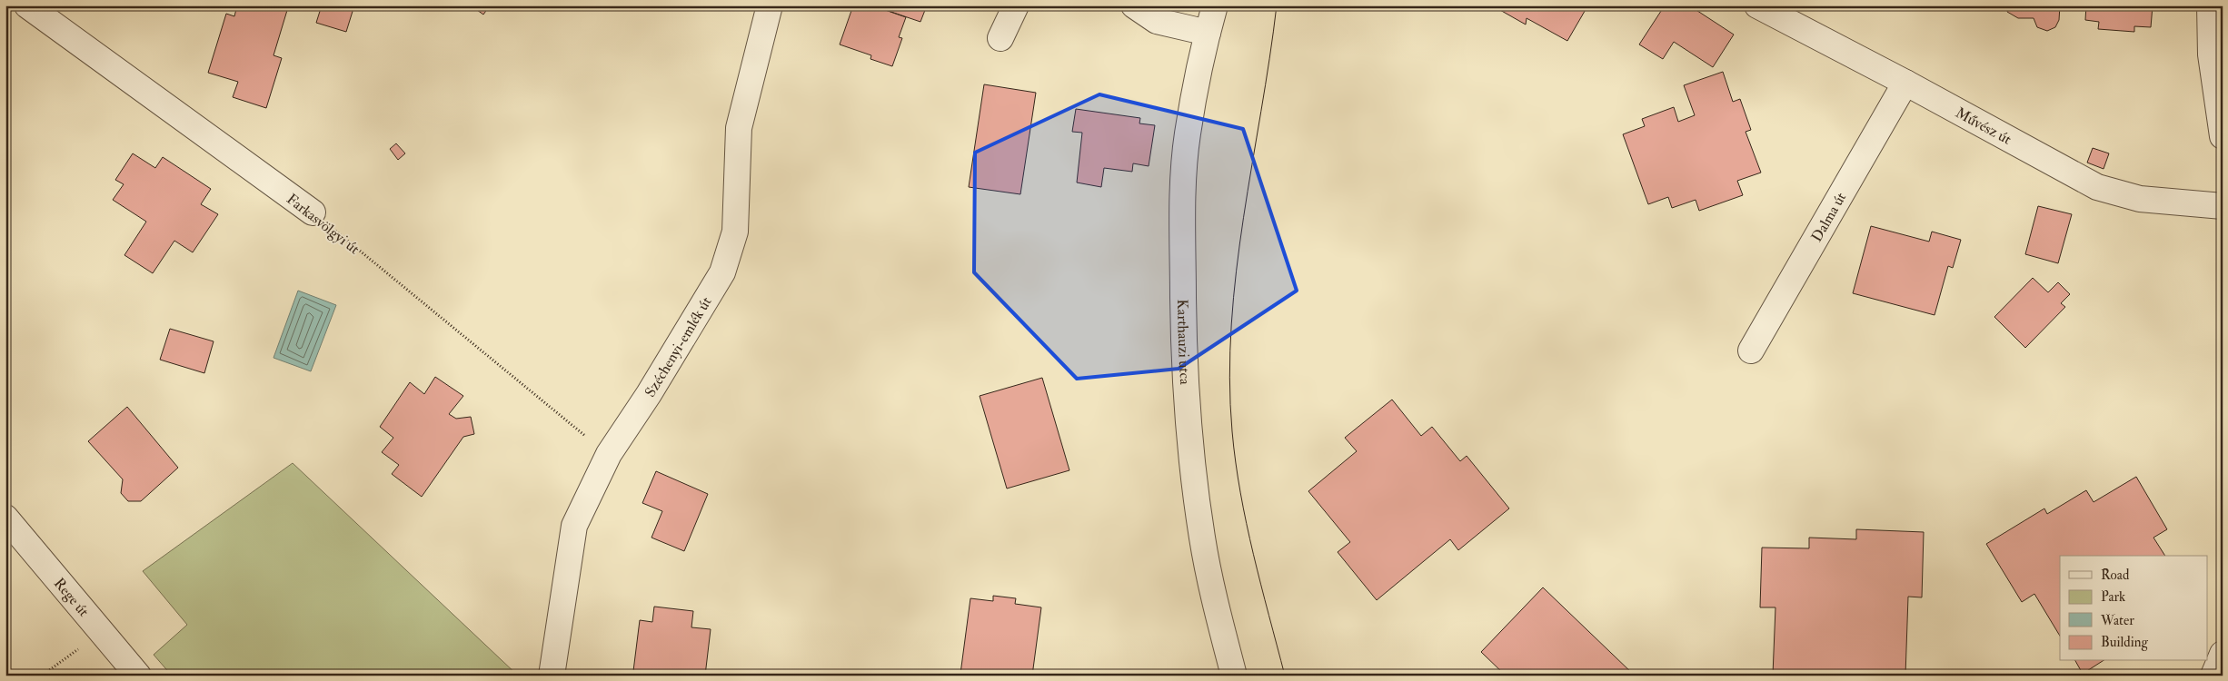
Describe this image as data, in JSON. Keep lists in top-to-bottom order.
{
  "streets": {
    "street": [
      "Művész út",
      "Dalma út",
      "Farkasvölgyi út",
      "Karthauzi utca",
      "Széchenyi-emlék út",
      "Rege út"
    ]
  },
  "crossings": [
    ["Művész út", "Dalma út"],
    ["Farkasvölgyi út", "Széchenyi-emlék út"]
  ],
  "legend": [
    "Road",
    "Park",
    "Water",
    "Building"
  ]
}
